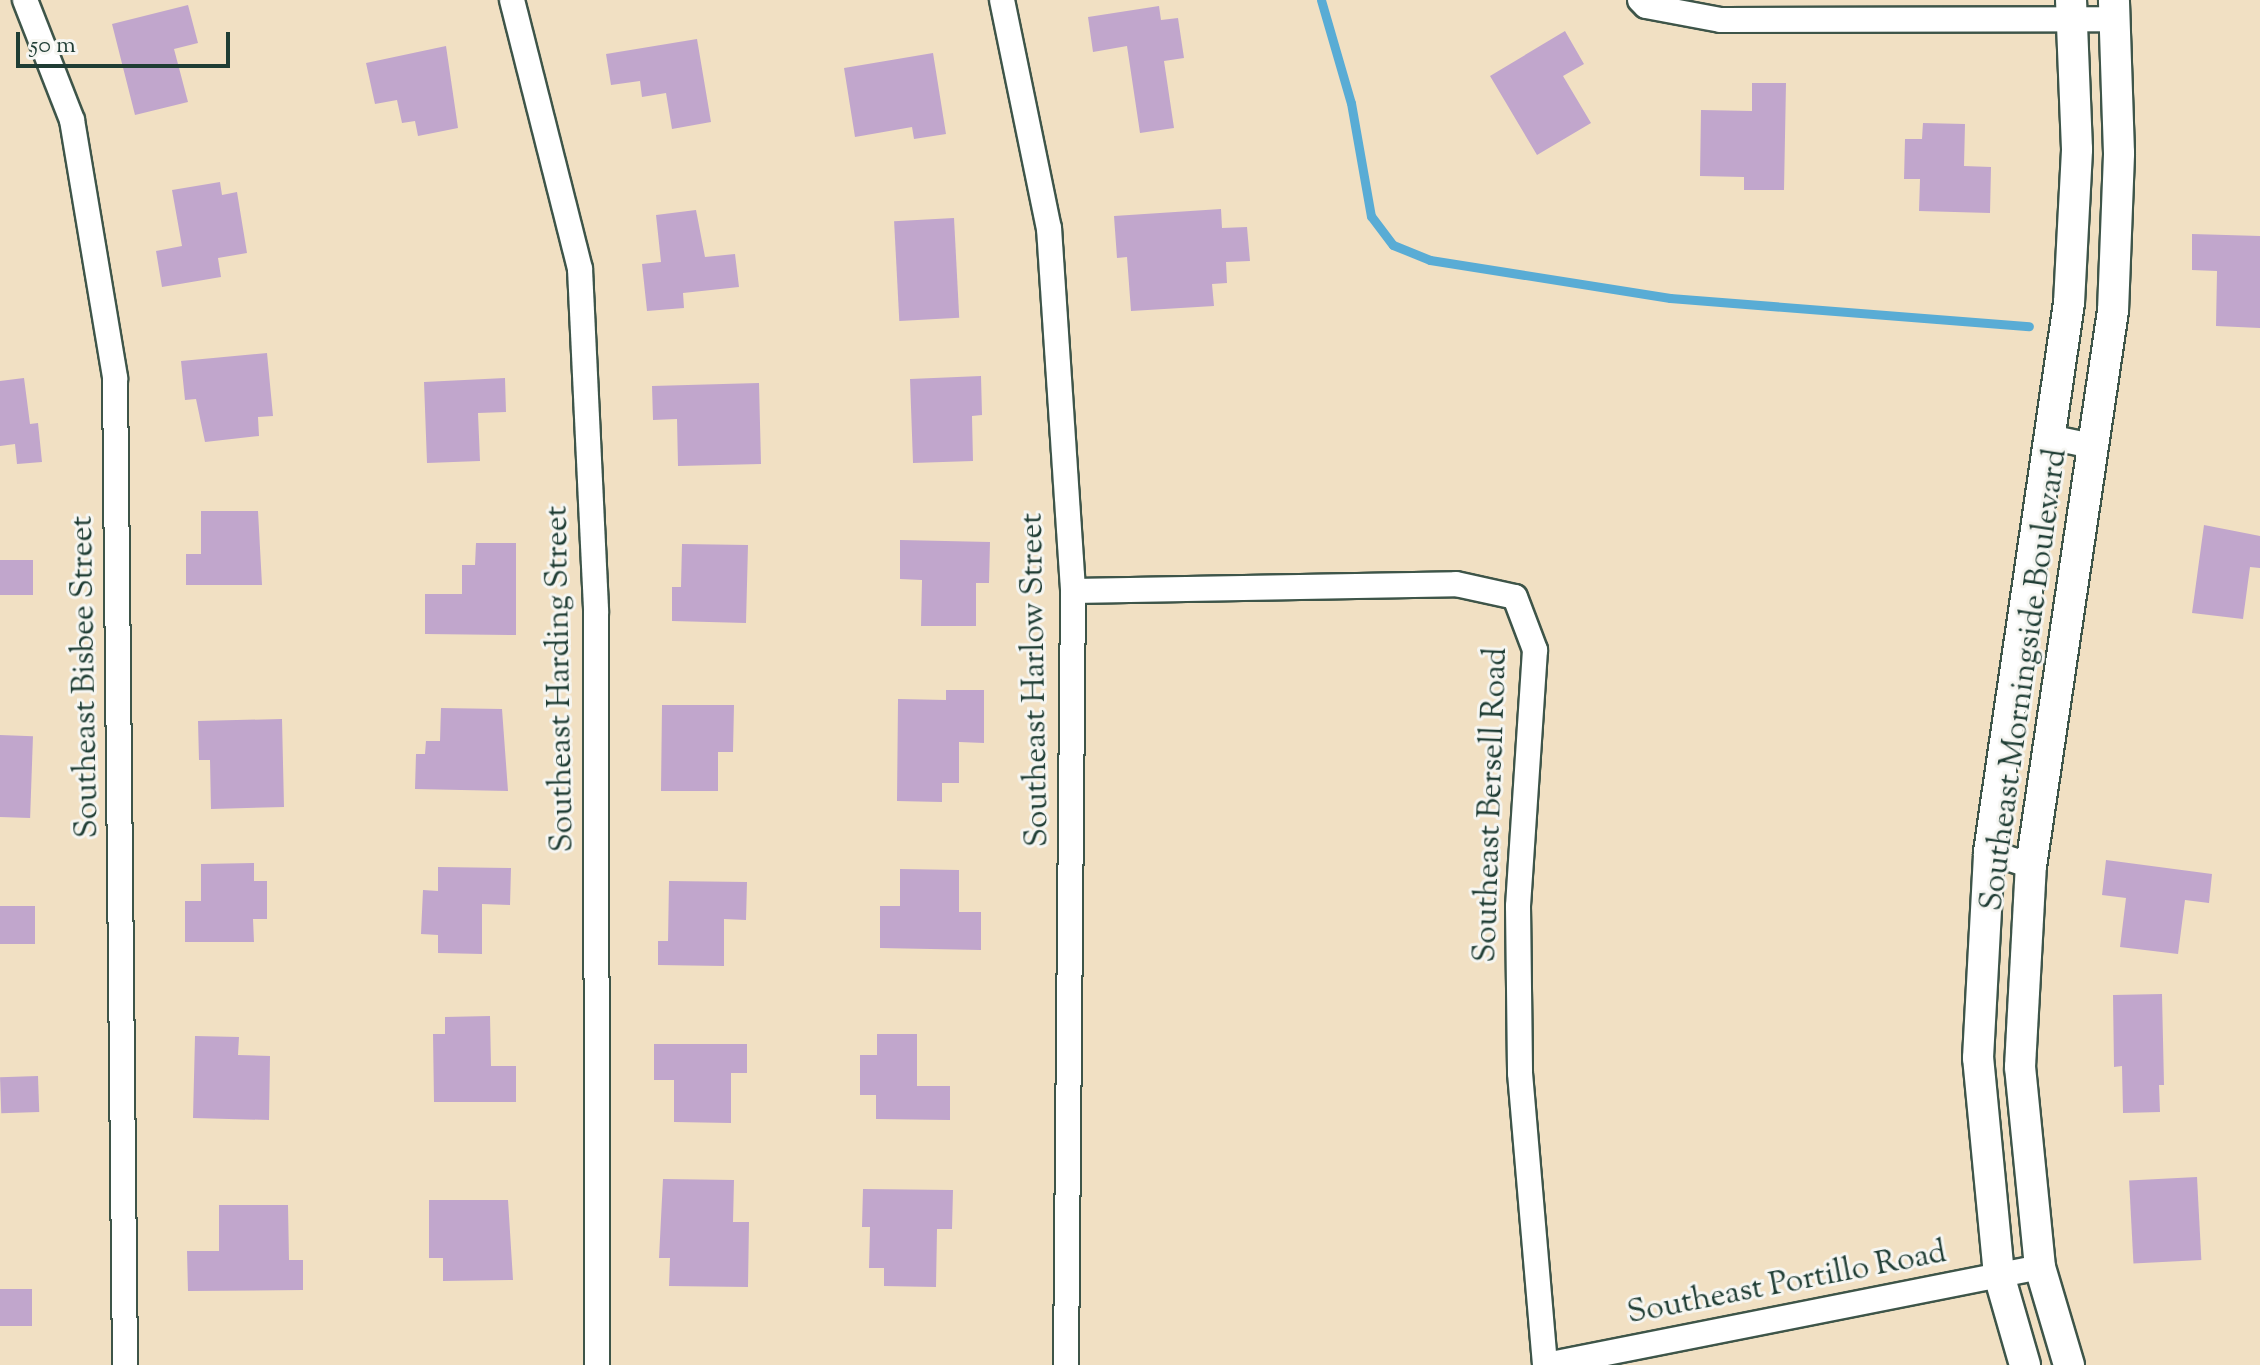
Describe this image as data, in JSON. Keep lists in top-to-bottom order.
{
  "streets": {
    "street": [
      "Southeast Bisbee Street",
      "Southeast Harding Street",
      "Southeast Harlow Street",
      "Southeast Morningside Boulevard",
      "Southeast Bersell Road",
      "Southeast Portillo Road"
    ]
  },
  "crossings": [
    ["Southeast Harlow Street", "Southeast Bersell Road"],
    ["Southeast Morningside Boulevard", "Southeast Portillo Road"],
    ["Southeast Bersell Road", "Southeast Portillo Road"]
  ],
  "scale_bar": "50 m"
}
